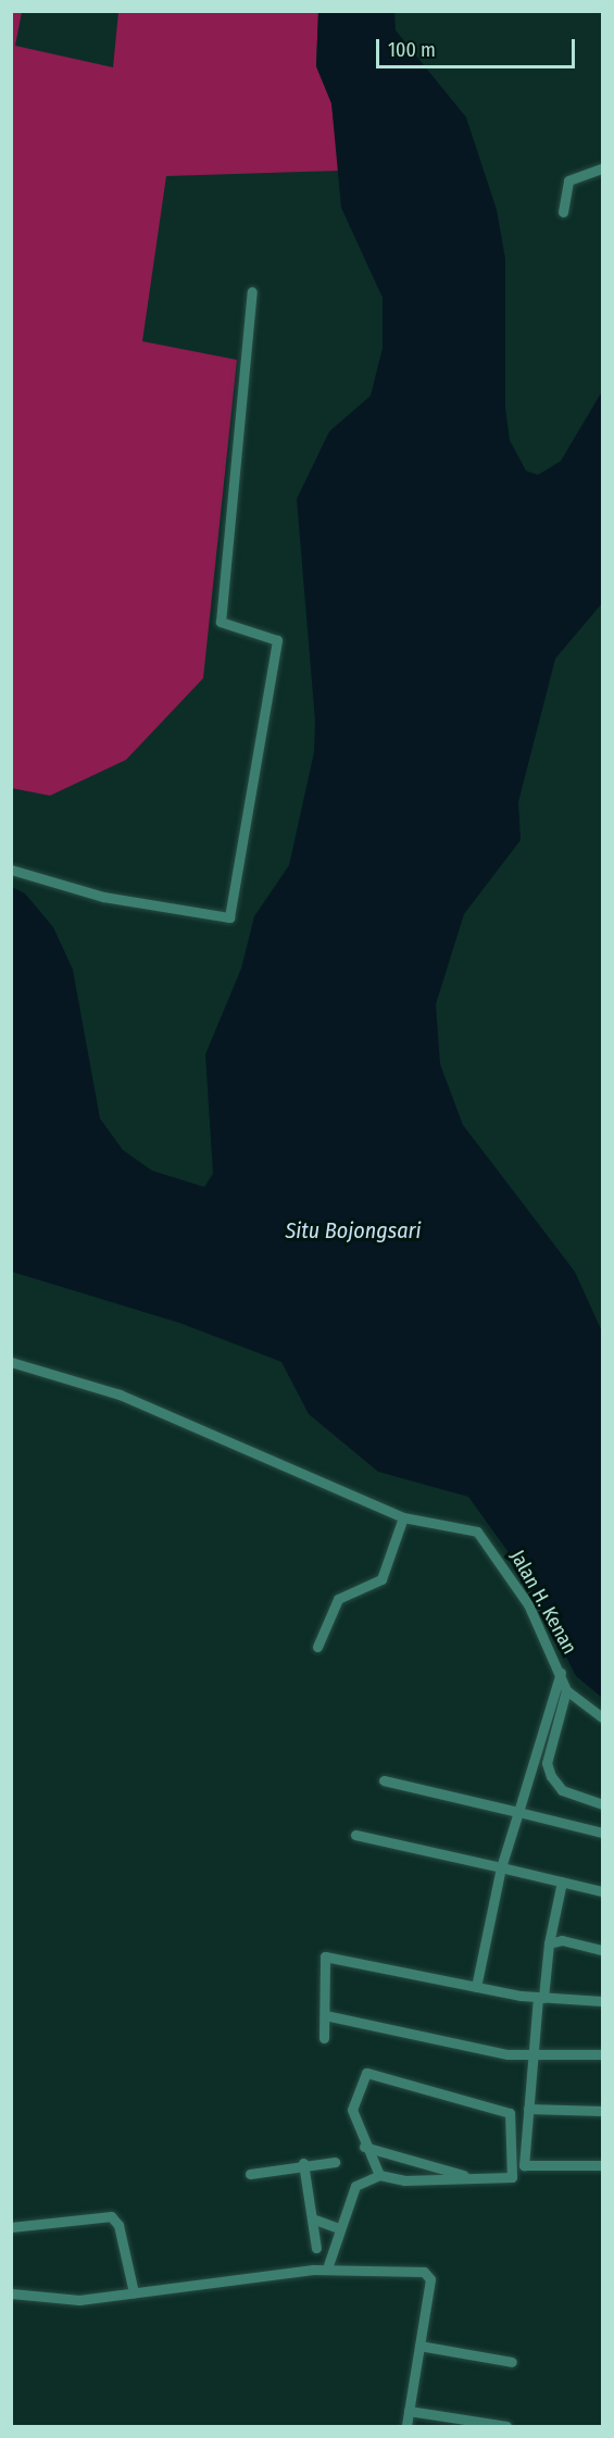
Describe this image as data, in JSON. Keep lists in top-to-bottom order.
{
  "streets": {
    "street": ["Jalan H. Kenan"]
  },
  "water": ["Situ Bojongsari"],
  "scale_bar": "100 m"
}
